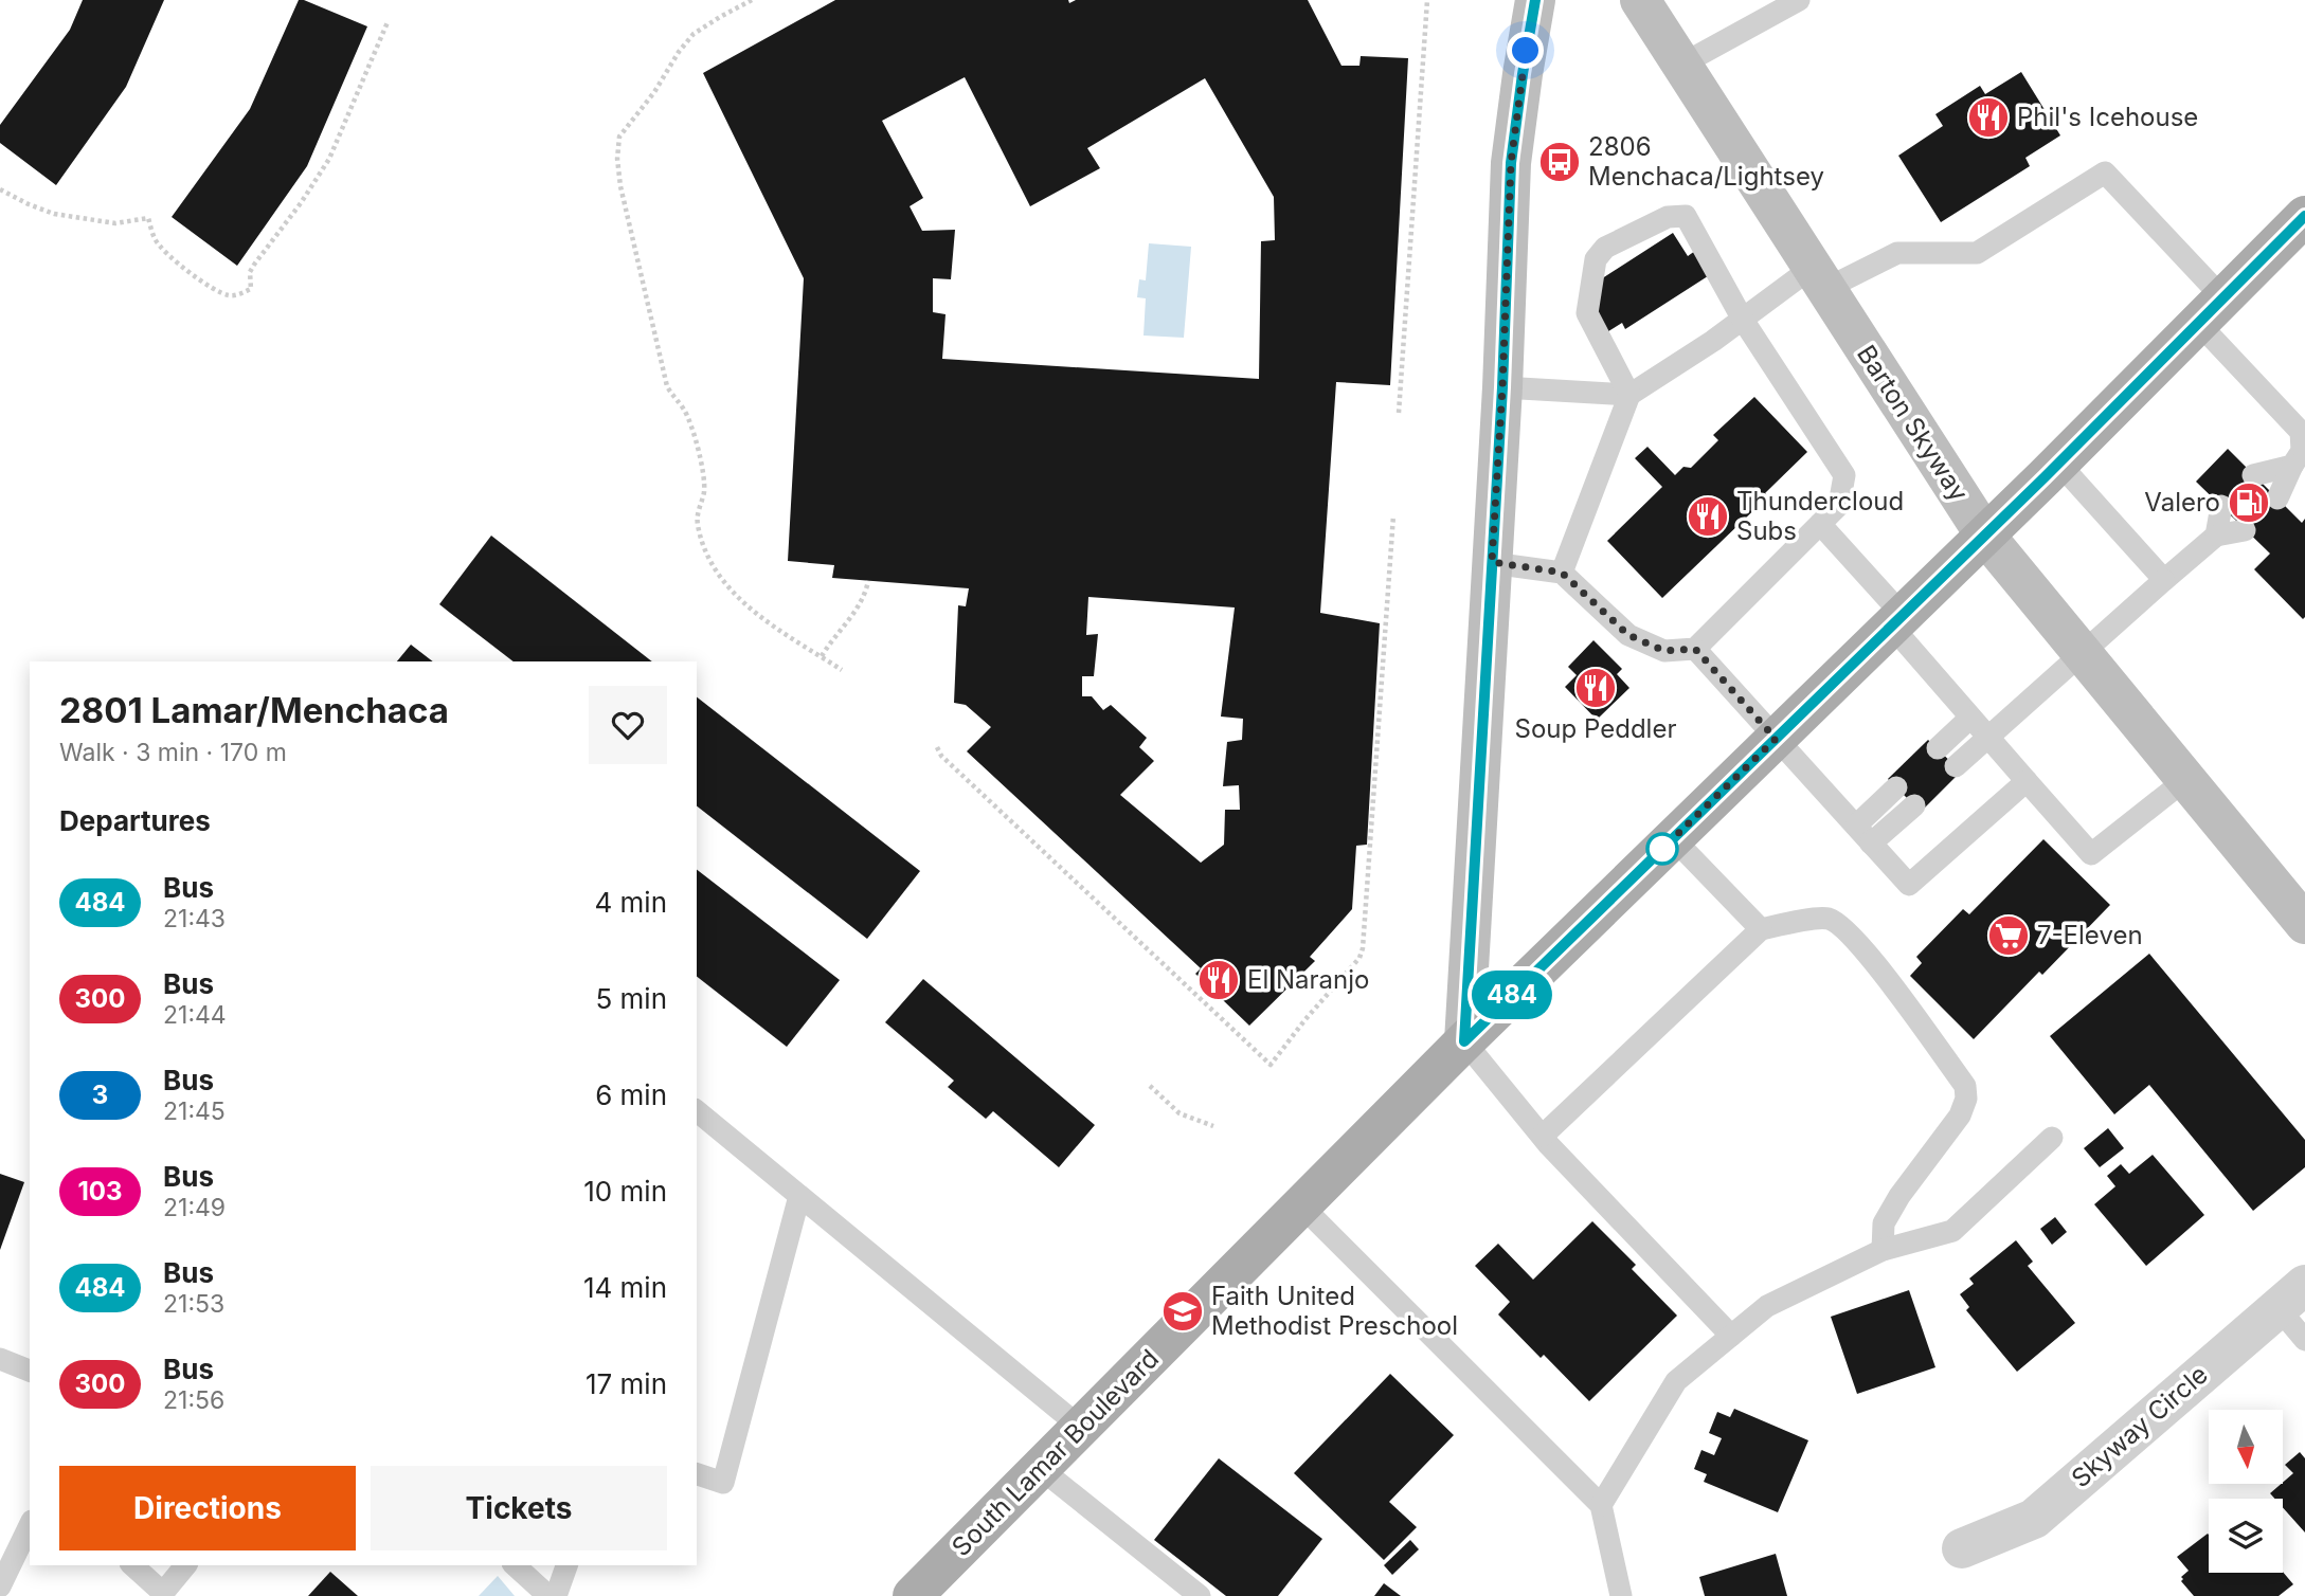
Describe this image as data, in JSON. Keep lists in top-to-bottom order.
{
  "streets": {
    "main road": ["Barton Skyway", "South Lamar Boulevard"],
    "street": ["Skyway Circle"]
  },
  "crossings": [
    ["Barton Skyway", "South Lamar Boulevard"]
  ],
  "places": {
    "restaurant": [
      "Phil's Icehouse",
      "Thundercloud Subs",
      "Soup Peddler",
      "El Naranjo"
    ],
    "bus stop": ["2806 Menchaca/Lightsey"],
    "fuel station": ["Valero"],
    "supermarket": ["7-Eleven"],
    "school or university": ["Faith United Methodist Preschool"]
  },
  "lines": ["bus line 484"],
  "north": "bottom",
  "page": {
    "on_map": "484",
    "heading": [
      ["2801 Lamar/Menchaca", "Walk · 3 min · 170 m"],
      "Departures"
    ],
    "list": [
      {
        "mark": "484",
        "name": "Bus",
        "note": "21:43",
        "value": "4 min"
      },
      {
        "mark": "300",
        "name": "Bus",
        "note": "21:44",
        "value": "5 min"
      },
      {
        "mark": "3",
        "name": "Bus",
        "note": "21:45",
        "value": "6 min"
      },
      {
        "mark": "103",
        "name": "Bus",
        "note": "21:49",
        "value": "10 min"
      },
      {
        "mark": "484",
        "name": "Bus",
        "note": "21:53",
        "value": "14 min"
      },
      {
        "mark": "300",
        "name": "Bus",
        "note": "21:56",
        "value": "17 min"
      }
    ],
    "buttons": ["Directions", "Tickets"]
  }
}
